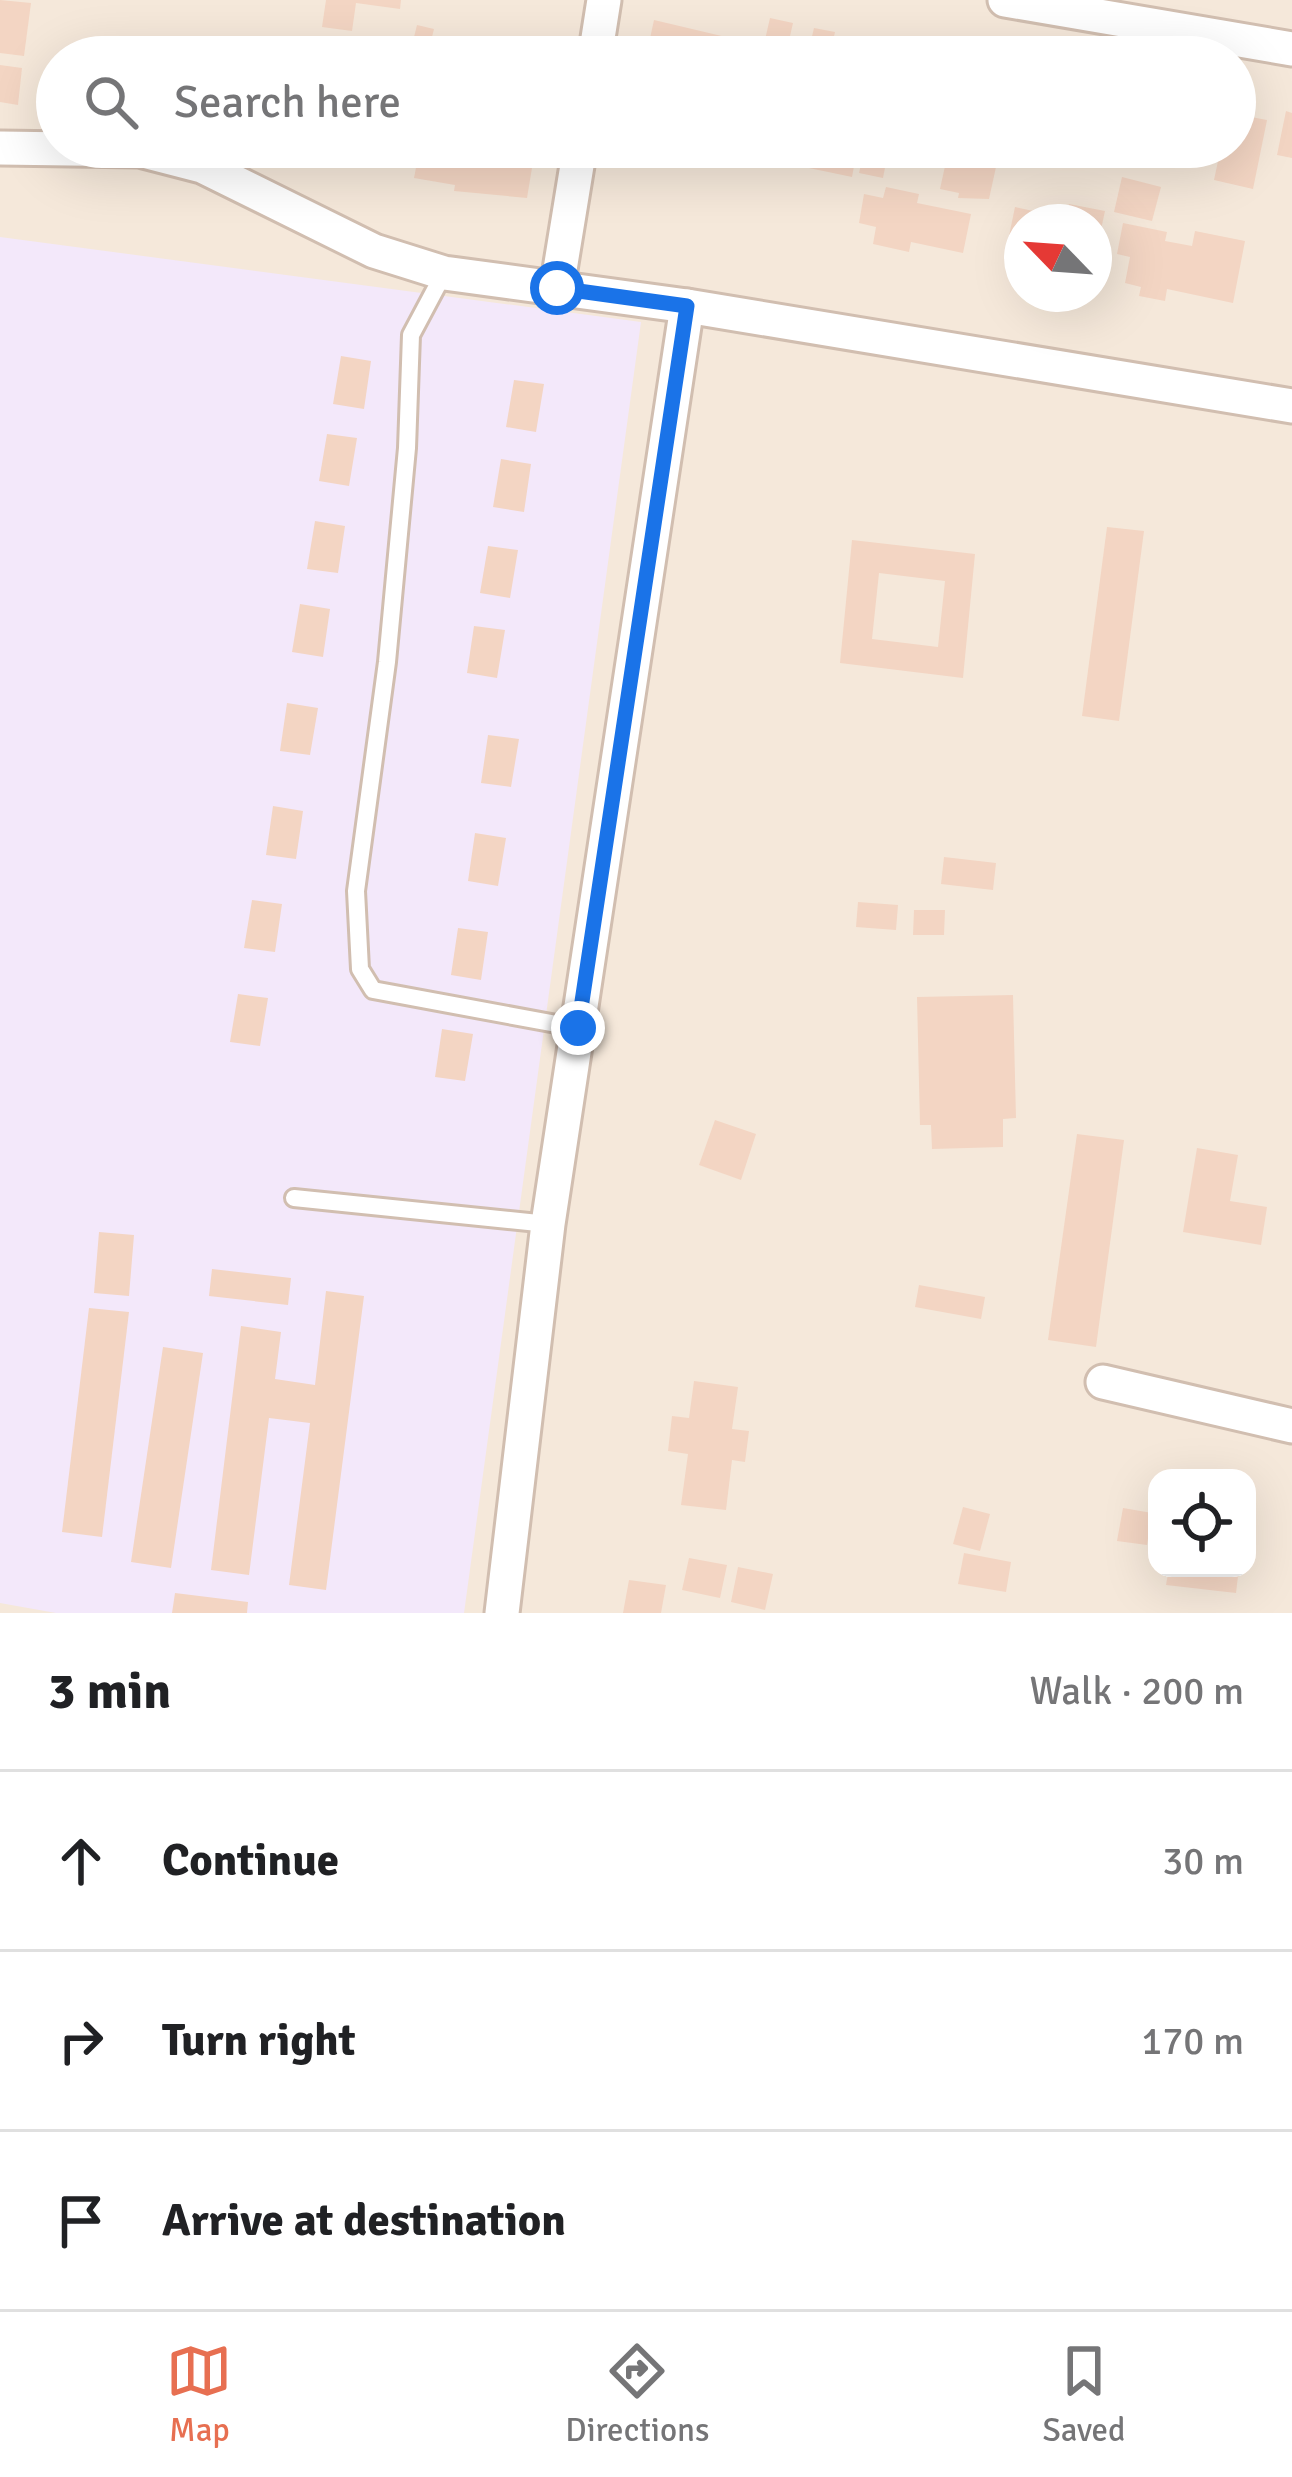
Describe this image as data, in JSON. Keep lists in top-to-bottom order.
{
  "north": "top left",
  "page": {
    "search": "Search here",
    "heading": ["3 min", "Walk · 200 m"],
    "list": [
      ["Continue", "30 m"],
      ["Turn right", "170 m"],
      "Arrive at destination"
    ],
    "nav": ["Map", "Directions", "Saved"]
  }
}
